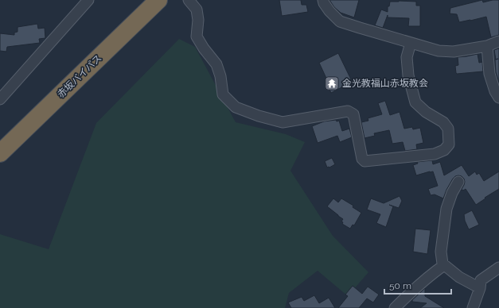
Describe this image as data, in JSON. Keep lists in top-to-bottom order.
{
  "streets": {
    "highway": ["赤坂バイパス"]
  },
  "places": {
    "temple": ["金光教福山赤坂教会"]
  },
  "scale_bar": "50 m"
}
